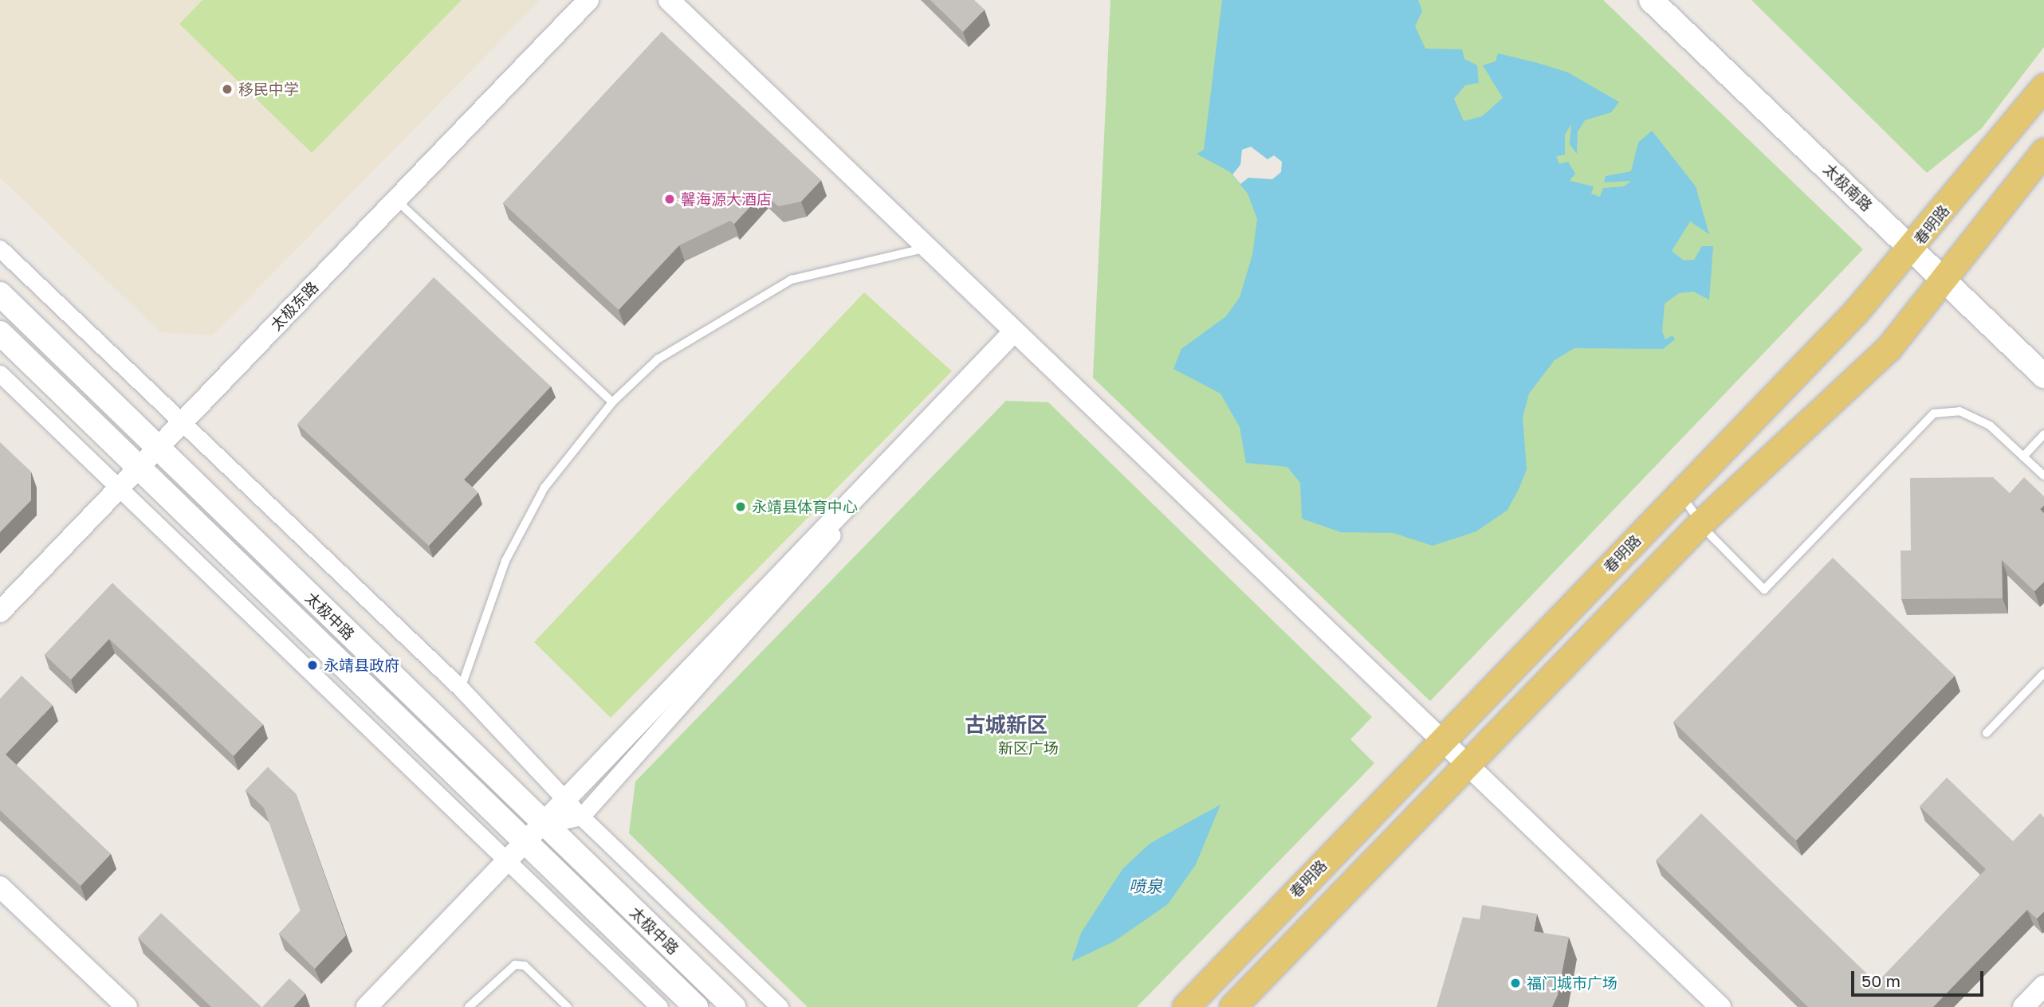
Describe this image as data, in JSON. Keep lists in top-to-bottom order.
{
  "streets": {
    "main road": ["太极南路", "春明路", "太极中路"],
    "street": ["太极东路"]
  },
  "crossings": [
    ["太极南路", "春明路"],
    ["太极东路", "太极中路"]
  ],
  "districts": ["古城新区"],
  "water": ["喷泉"],
  "parks": ["新区广场"],
  "places": [
    "移民中学",
    "馨海源大酒店",
    "永靖县体育中心",
    "永靖县政府",
    "福门城市广场"
  ],
  "scale_bar": "50 m"
}
